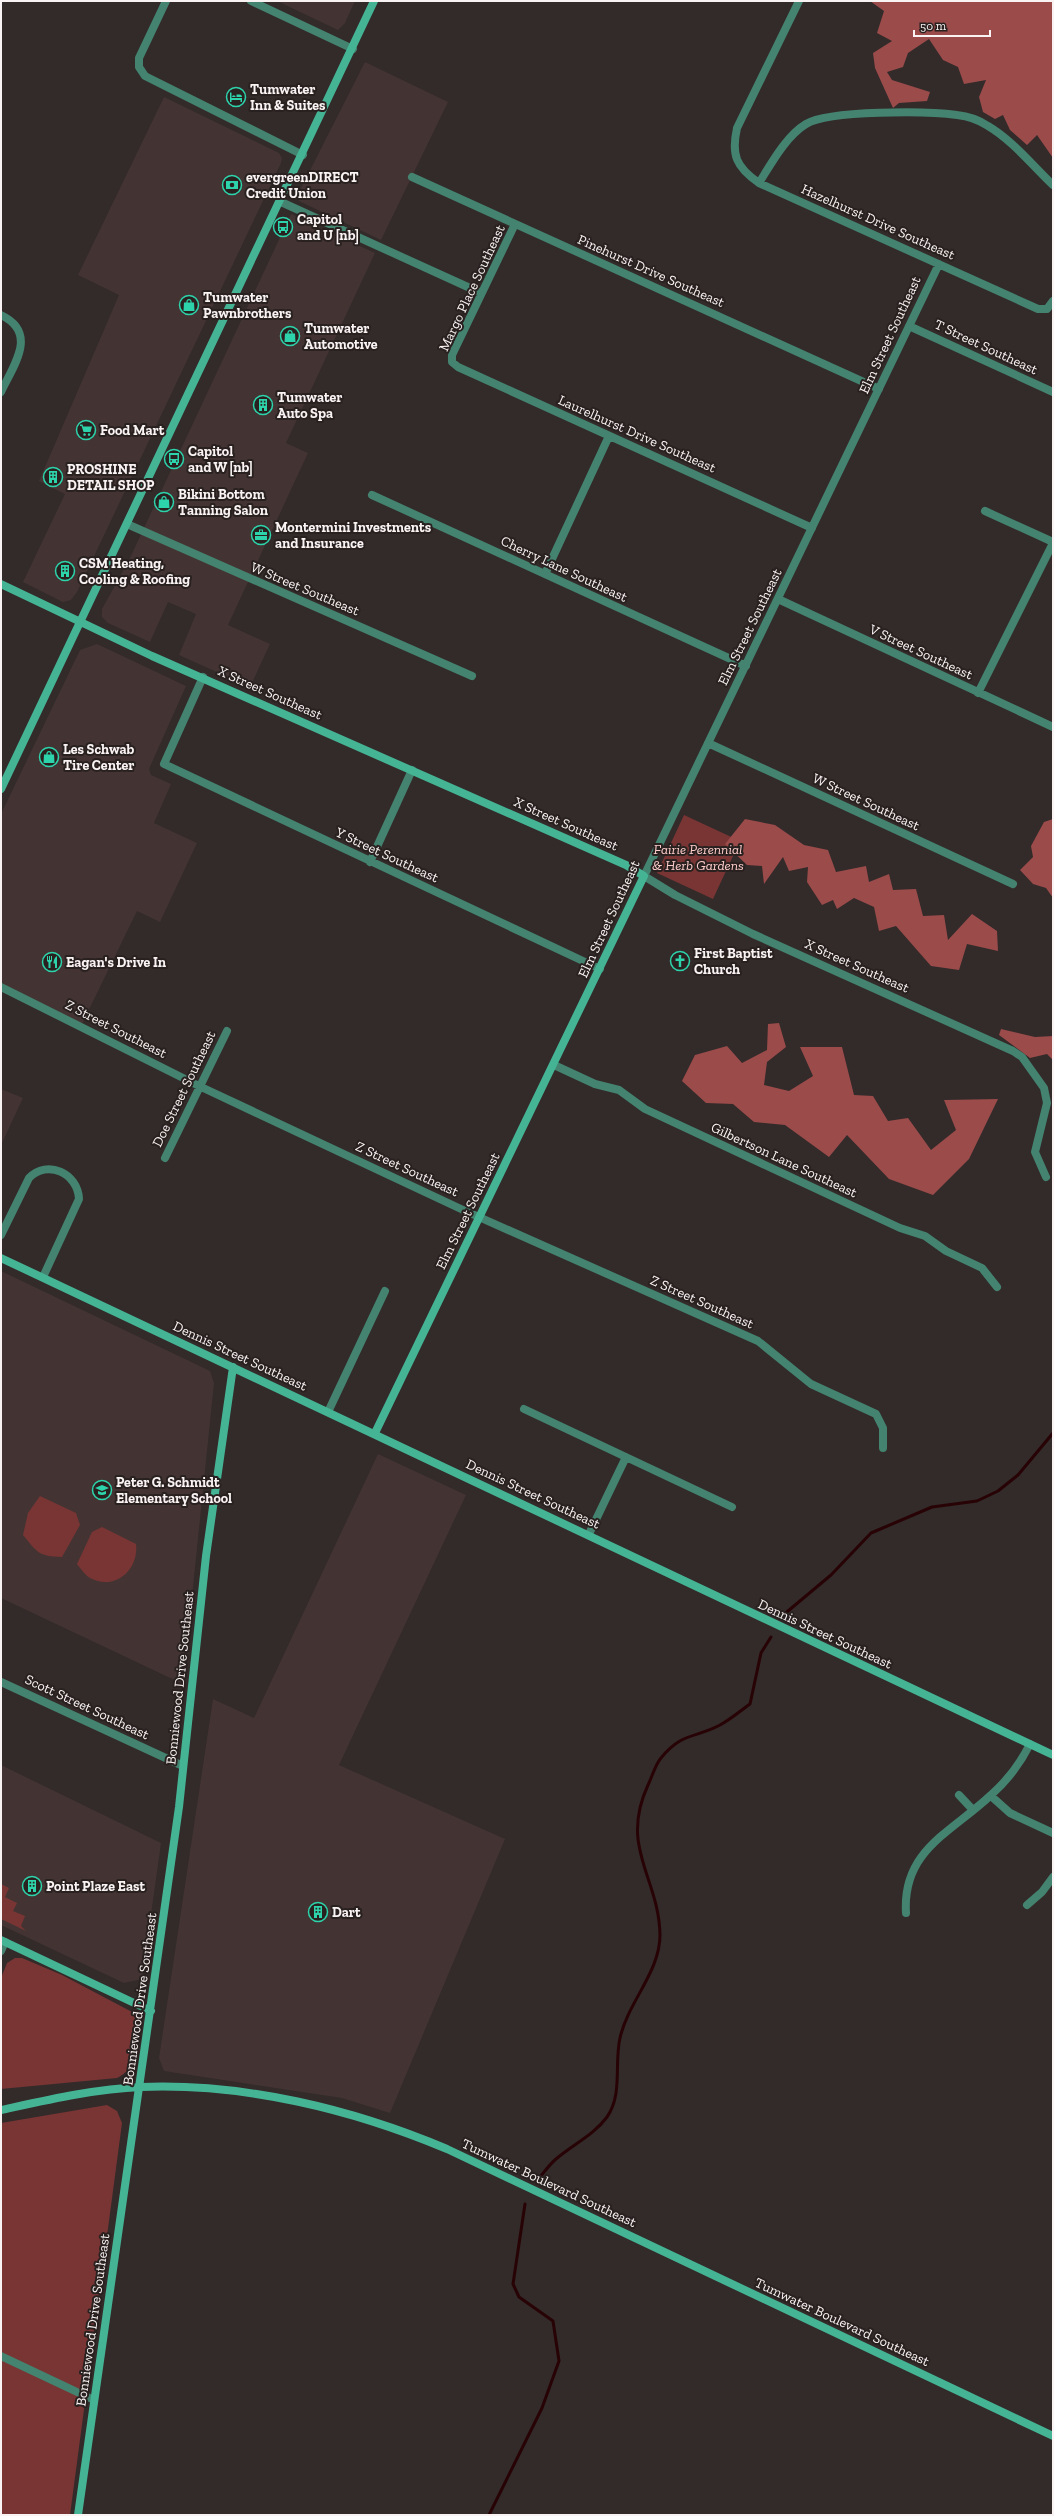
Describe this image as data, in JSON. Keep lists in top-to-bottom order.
{
  "streets": {
    "street": [
      "Hazelhurst Drive Southeast",
      "Pinehurst Drive Southeast",
      "Margo Place Southeast",
      "Elm Street Southeast",
      "T Street Southeast",
      "Laurelhurst Drive Southeast",
      "Cherry Lane Southeast",
      "W Street Southeast",
      "V Street Southeast",
      "X Street Southeast",
      "Y Street Southeast",
      "Z Street Southeast",
      "Doe Street Southeast",
      "Gilbertson Lane Southeast",
      "Dennis Street Southeast",
      "Bonniewood Drive Southeast",
      "Scott Street Southeast",
      "Tumwater Boulevard Southeast"
    ]
  },
  "crossings": [
    ["Hazelhurst Drive Southeast", "Elm Street Southeast"],
    ["Pinehurst Drive Southeast", "Margo Place Southeast"],
    ["Pinehurst Drive Southeast", "Elm Street Southeast"],
    ["Margo Place Southeast", "Laurelhurst Drive Southeast"],
    ["Elm Street Southeast", "T Street Southeast"],
    ["Elm Street Southeast", "Laurelhurst Drive Southeast"],
    ["Elm Street Southeast", "Cherry Lane Southeast"],
    ["Elm Street Southeast", "W Street Southeast"],
    ["Elm Street Southeast", "V Street Southeast"],
    ["Elm Street Southeast", "X Street Southeast"],
    ["Elm Street Southeast", "Y Street Southeast"],
    ["Elm Street Southeast", "Z Street Southeast"],
    ["Elm Street Southeast", "Gilbertson Lane Southeast"],
    ["Elm Street Southeast", "Dennis Street Southeast"],
    ["X Street Southeast", "Y Street Southeast"],
    ["Z Street Southeast", "Doe Street Southeast"],
    ["Dennis Street Southeast", "Bonniewood Drive Southeast"],
    ["Bonniewood Drive Southeast", "Scott Street Southeast"],
    ["Bonniewood Drive Southeast", "Tumwater Boulevard Southeast"]
  ],
  "parks": ["Fairie Perennial & Herb Gardens"],
  "places": {
    "hotel": ["Tumwater Inn & Suites"],
    "bank": ["evergreenDIRECT Credit Union"],
    "bus stop": ["Capitol and U [nb]", "Capitol and W [nb]"],
    "shop": [
      "Tumwater Pawnbrothers",
      "Tumwater Automotive",
      "Bikini Bottom Tanning Salon",
      "Les Schwab Tire Center"
    ],
    "building": [
      "Tumwater Auto Spa",
      "PROSHINE DETAIL SHOP",
      "CSM Heating, Cooling & Roofing",
      "Point Plaze East",
      "Dart"
    ],
    "supermarket": ["Food Mart"],
    "office": ["Montermini Investments and Insurance"],
    "church": ["First Baptist Church"],
    "restaurant": ["Eagan's Drive In"],
    "school or university": ["Peter G. Schmidt Elementary School"]
  },
  "scale_bar": "50 m"
}
